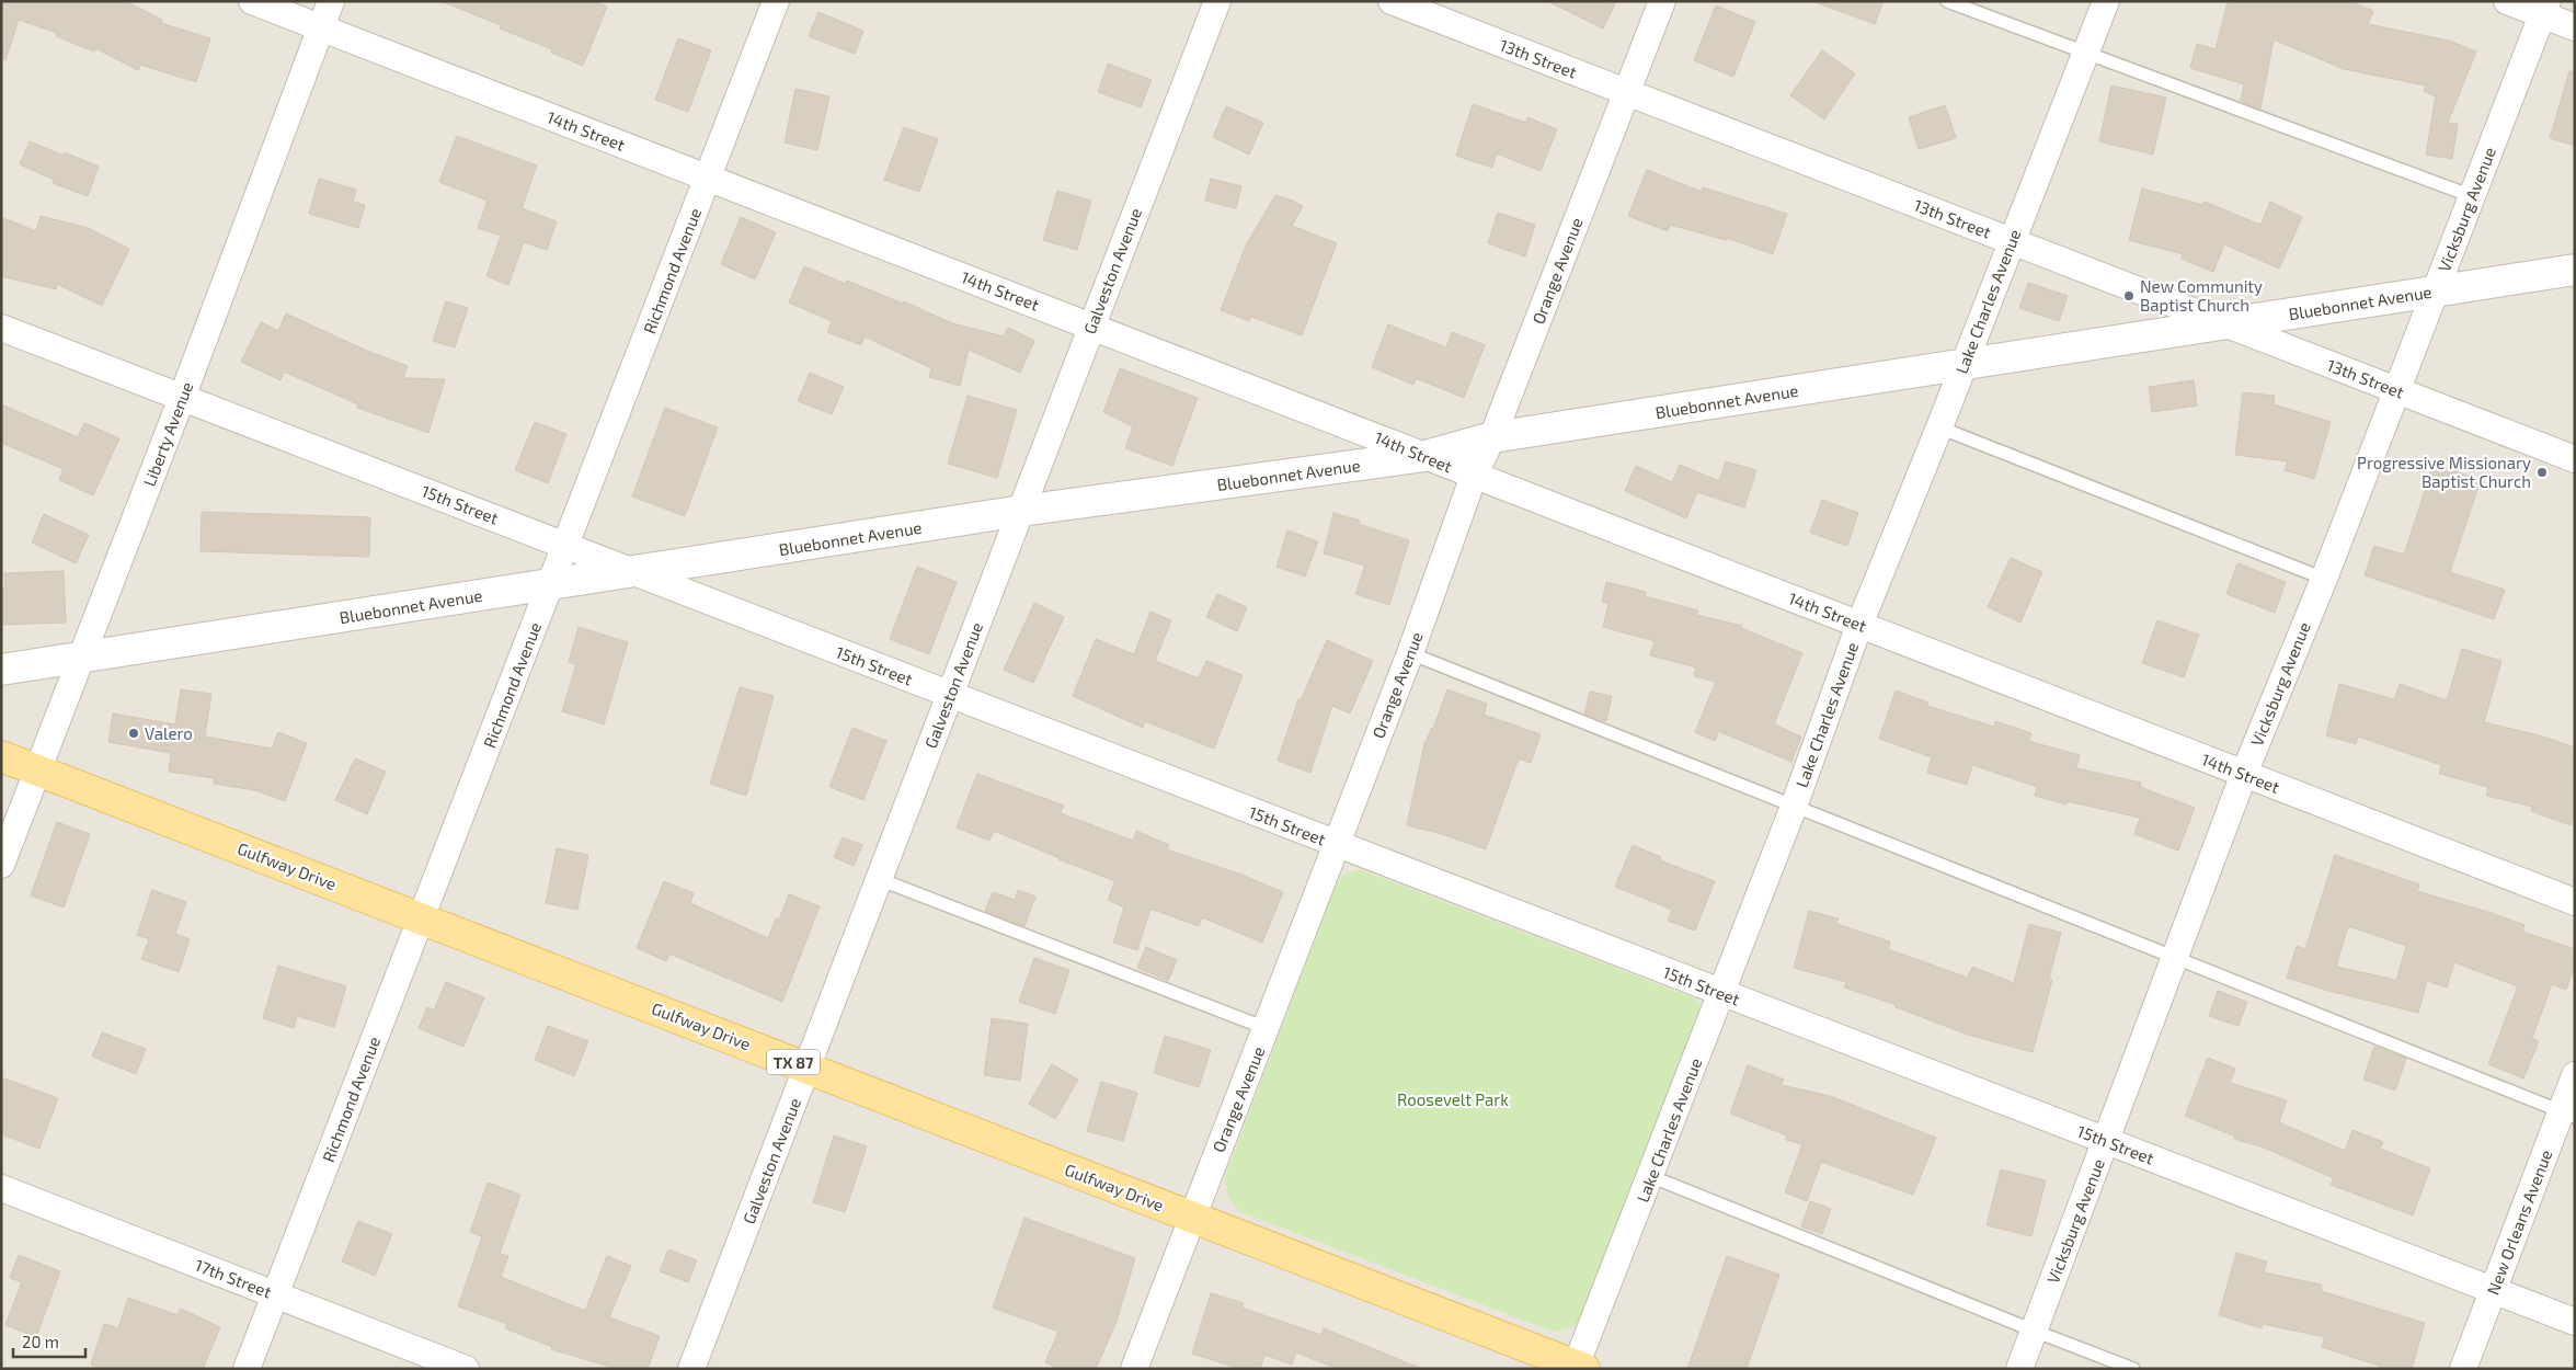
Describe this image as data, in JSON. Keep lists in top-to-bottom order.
{
  "streets": {
    "main road": ["Gulfway Drive", "TX 87"],
    "street": [
      "13th Street",
      "14th Street",
      "Vicksburg Avenue",
      "Richmond Avenue",
      "Galveston Avenue",
      "Orange Avenue",
      "Lake Charles Avenue",
      "Bluebonnet Avenue",
      "Liberty Avenue",
      "15th Street",
      "New Orleans Avenue",
      "17th Street"
    ]
  },
  "crossings": [
    ["13th Street", "Vicksburg Avenue"],
    ["13th Street", "Orange Avenue"],
    ["13th Street", "Lake Charles Avenue"],
    ["13th Street", "Bluebonnet Avenue"],
    ["14th Street", "Vicksburg Avenue"],
    ["14th Street", "Richmond Avenue"],
    ["14th Street", "Galveston Avenue"],
    ["14th Street", "Orange Avenue"],
    ["14th Street", "Lake Charles Avenue"],
    ["14th Street", "Bluebonnet Avenue"],
    ["14th Street", "Liberty Avenue"],
    ["Vicksburg Avenue", "Bluebonnet Avenue"],
    ["Vicksburg Avenue", "15th Street"],
    ["Richmond Avenue", "Bluebonnet Avenue"],
    ["Richmond Avenue", "15th Street"],
    ["Richmond Avenue", "Gulfway Drive"],
    ["Richmond Avenue", "17th Street"],
    ["Galveston Avenue", "Bluebonnet Avenue"],
    ["Galveston Avenue", "15th Street"],
    ["Galveston Avenue", "Gulfway Drive"],
    ["Orange Avenue", "Bluebonnet Avenue"],
    ["Orange Avenue", "15th Street"],
    ["Orange Avenue", "Gulfway Drive"],
    ["Lake Charles Avenue", "Bluebonnet Avenue"],
    ["Lake Charles Avenue", "15th Street"],
    ["Lake Charles Avenue", "Gulfway Drive"],
    ["Bluebonnet Avenue", "Liberty Avenue"],
    ["Bluebonnet Avenue", "15th Street"],
    ["Liberty Avenue", "15th Street"],
    ["Liberty Avenue", "Gulfway Drive"],
    ["15th Street", "New Orleans Avenue"]
  ],
  "parks": ["Roosevelt Park"],
  "places": ["New Community Baptist Church", "Progressive Missionary Baptist Church", "Valero"],
  "scale_bar": "20 m"
}
